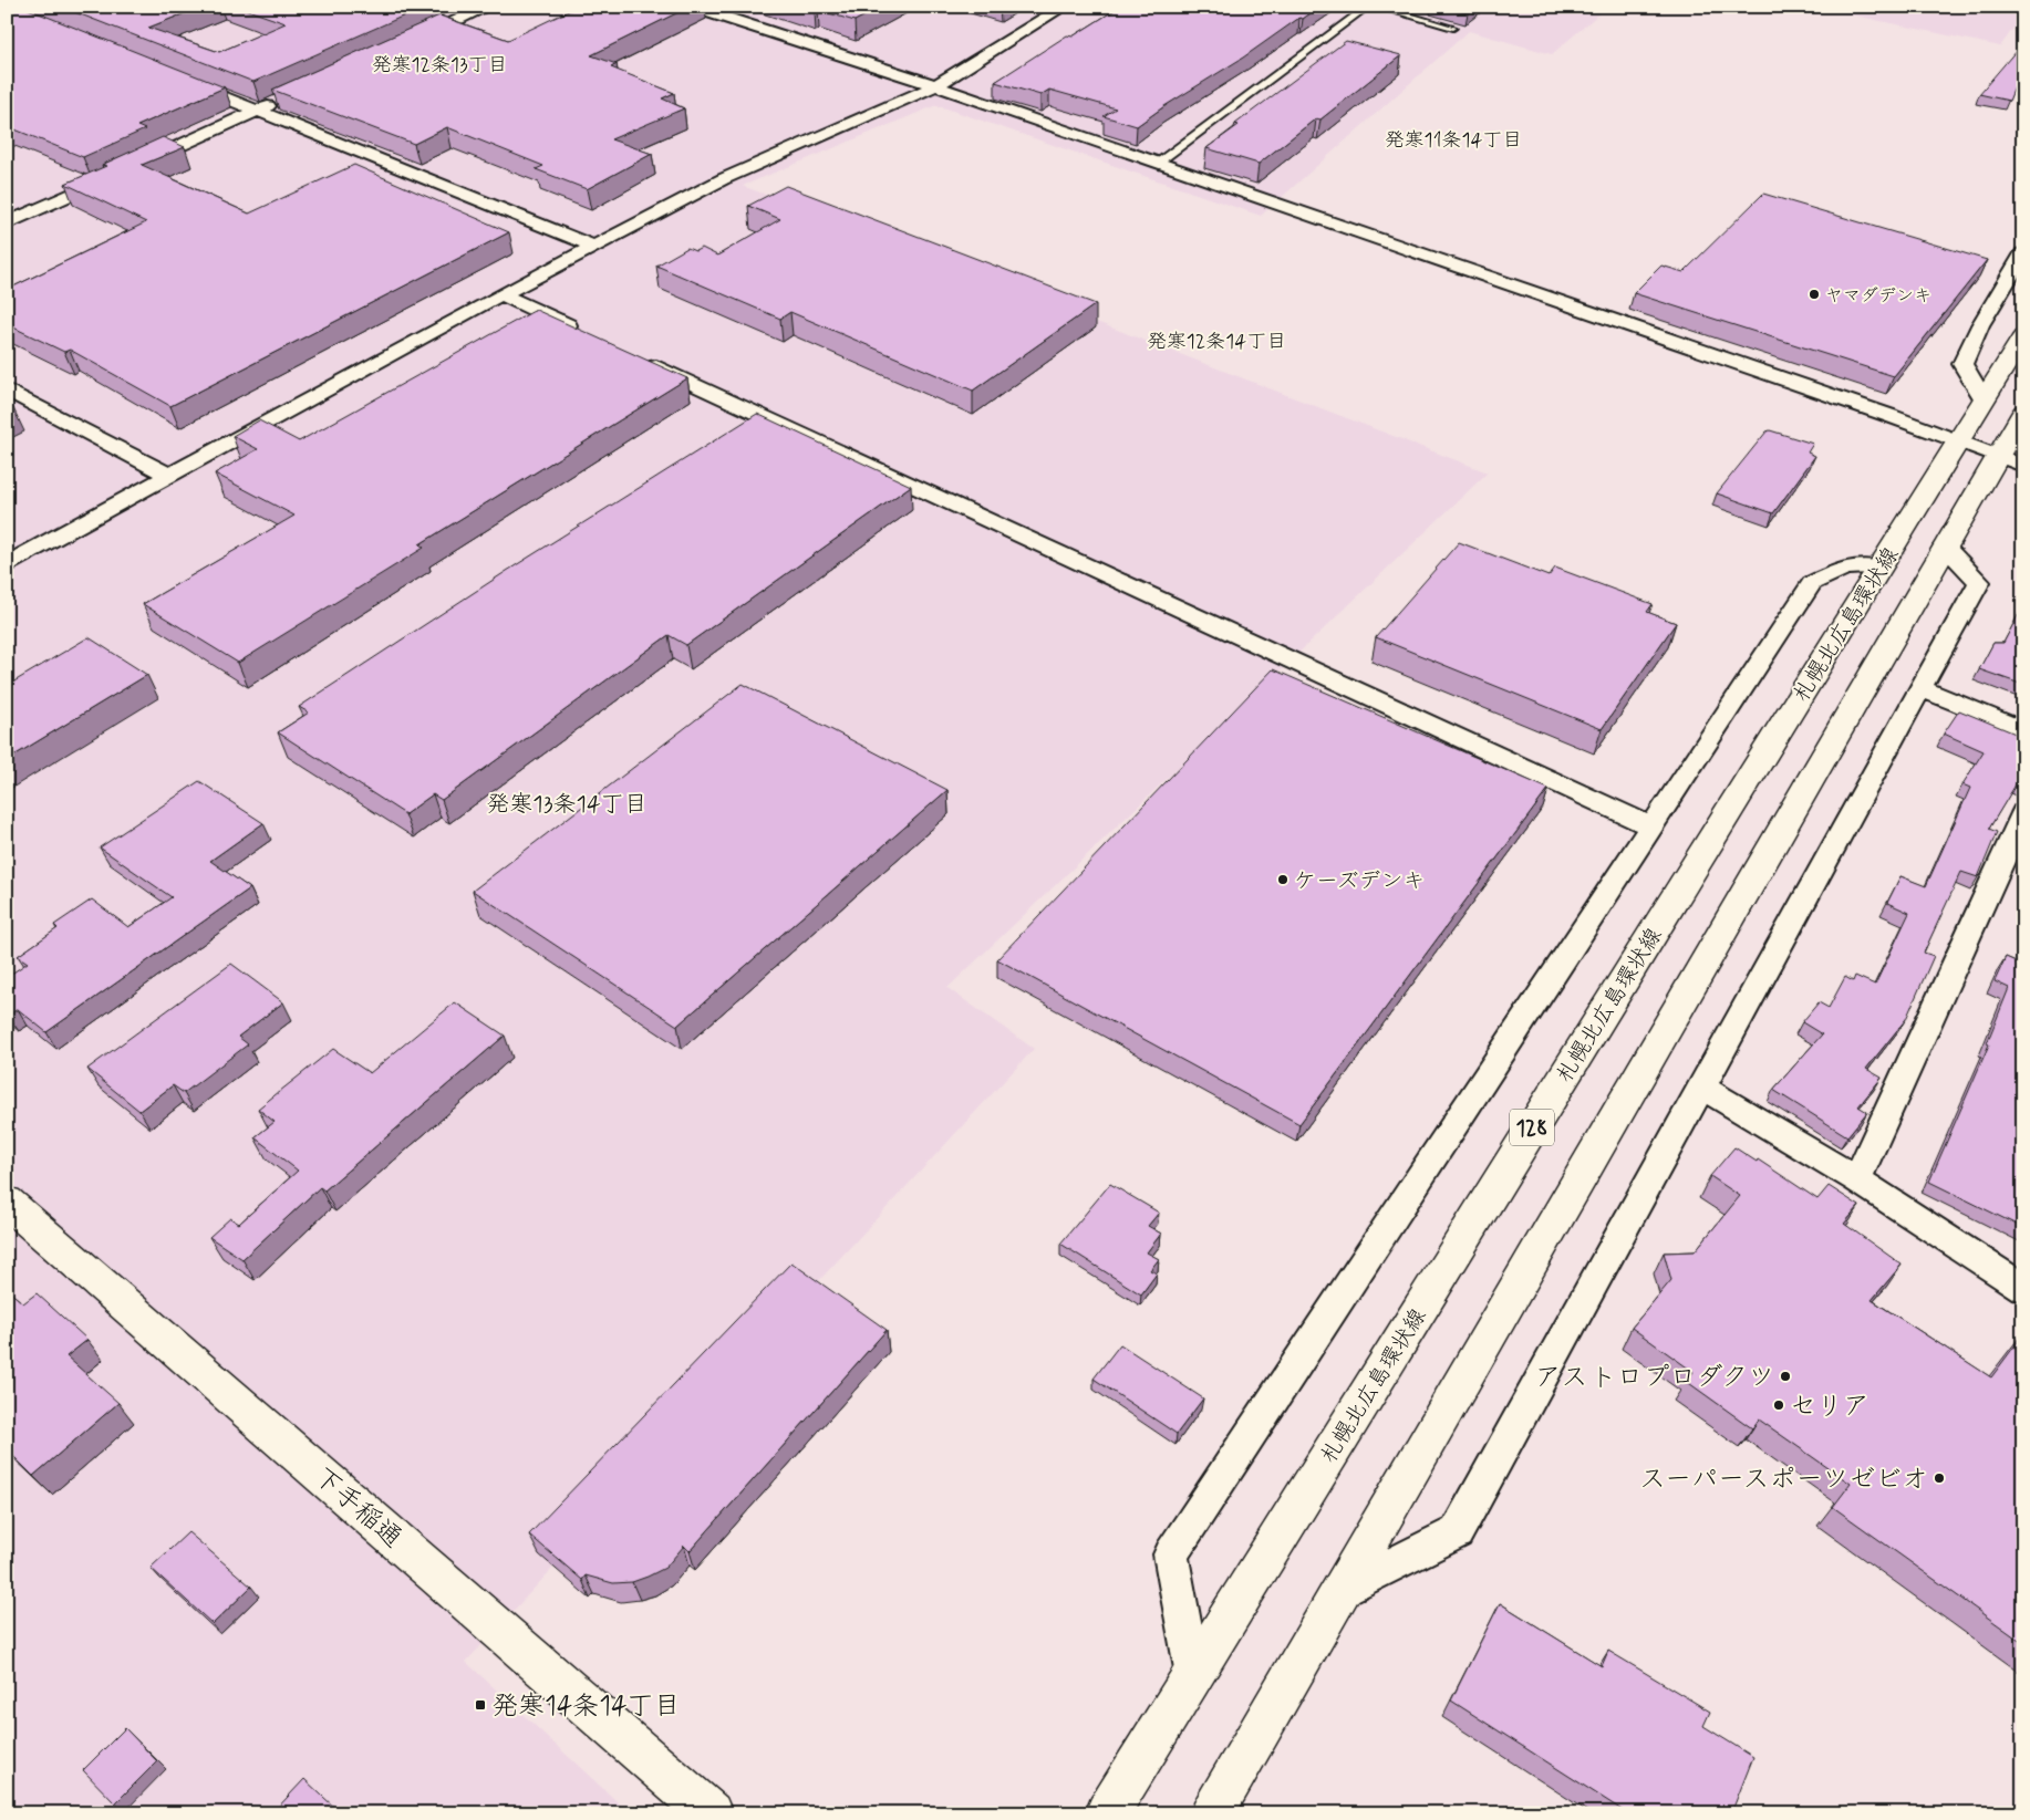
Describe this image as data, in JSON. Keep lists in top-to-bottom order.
{
  "streets": {
    "main road": ["札幌北広島環状線", "128", "下手稲通"]
  },
  "districts": [
    "発寒12条13丁目",
    "発寒11条14丁目",
    "発寒12条14丁目",
    "発寒13条14丁目"
  ],
  "places": {
    "other": [
      "ヤマダデンキ",
      "ケーズデンキ",
      "アストロプロダクツ",
      "セリア",
      "スーパースポーツゼビオ"
    ],
    "transit": ["発寒14条14丁目"]
  }
}
